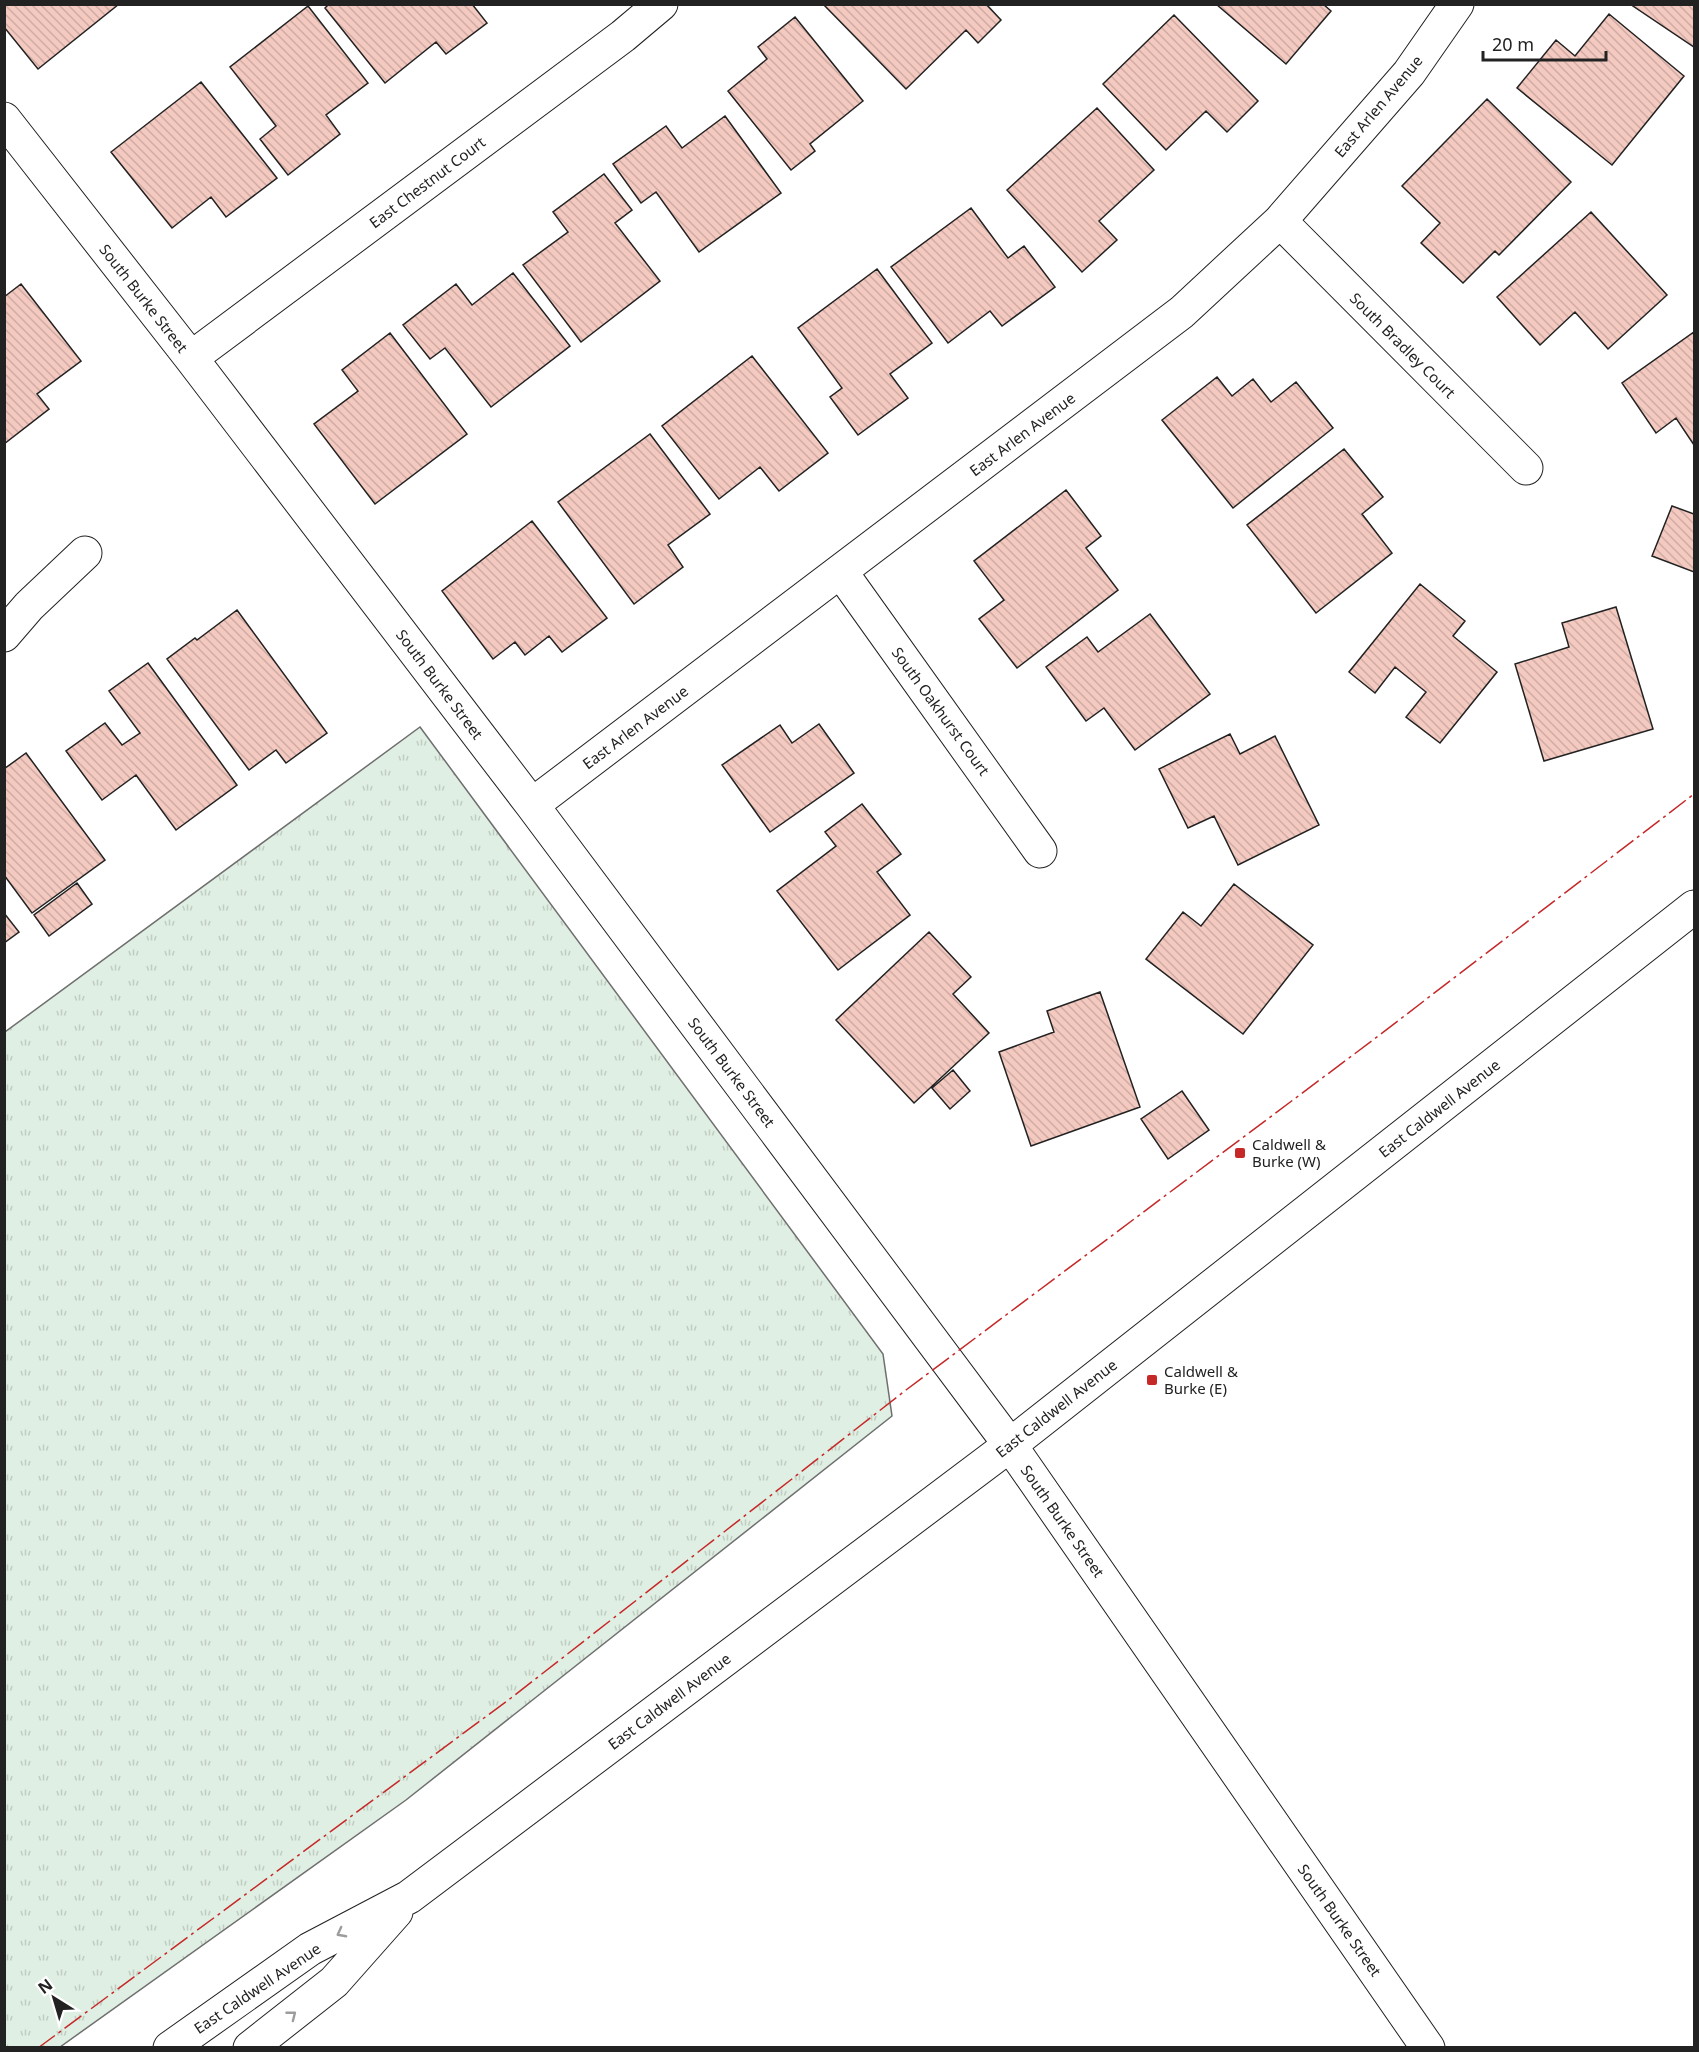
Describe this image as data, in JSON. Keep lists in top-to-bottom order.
{
  "streets": {
    "street": [
      "East Arlen Avenue",
      "East Chestnut Court",
      "South Burke Street",
      "South Bradley Court",
      "South Oakhurst Court",
      "East Caldwell Avenue"
    ]
  },
  "crossings": [
    ["East Arlen Avenue", "South Burke Street"],
    ["East Arlen Avenue", "South Bradley Court"],
    ["East Arlen Avenue", "South Oakhurst Court"],
    ["East Chestnut Court", "South Burke Street"],
    ["South Burke Street", "East Caldwell Avenue"]
  ],
  "places": {
    "transit": ["Caldwell & Burke (W)", "Caldwell & Burke (E)"]
  },
  "scale_bar": "20 m",
  "north": "top left"
}
